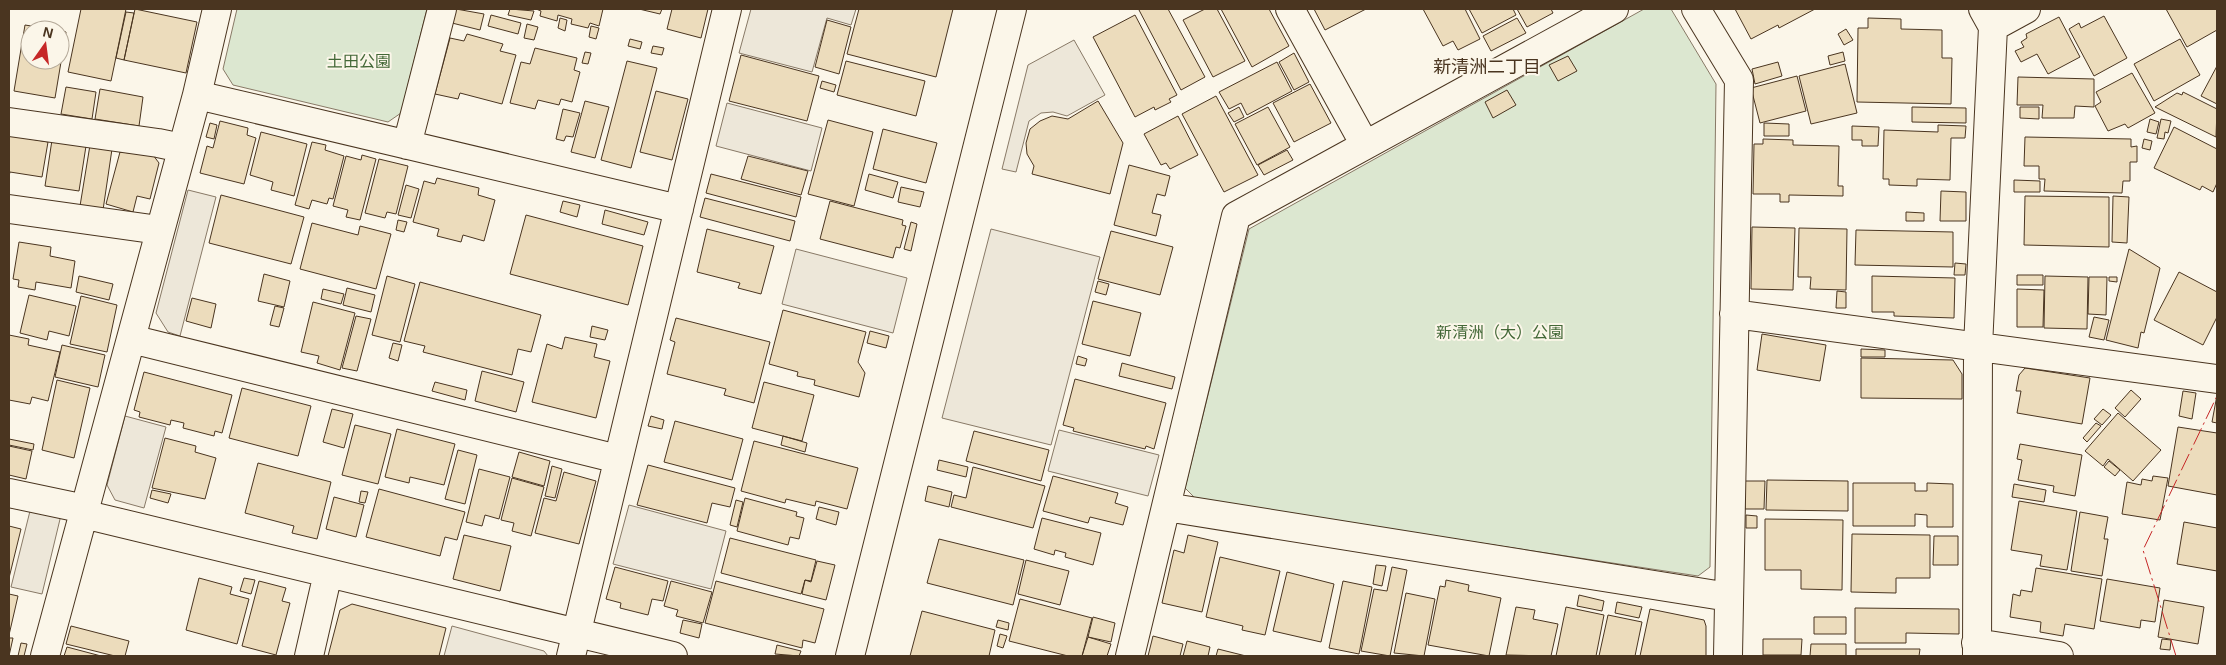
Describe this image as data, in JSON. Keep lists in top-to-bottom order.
{
  "districts": ["新清洲二丁目"],
  "parks": ["土田公園", "新清洲（大）公園"],
  "north": "top"
}
